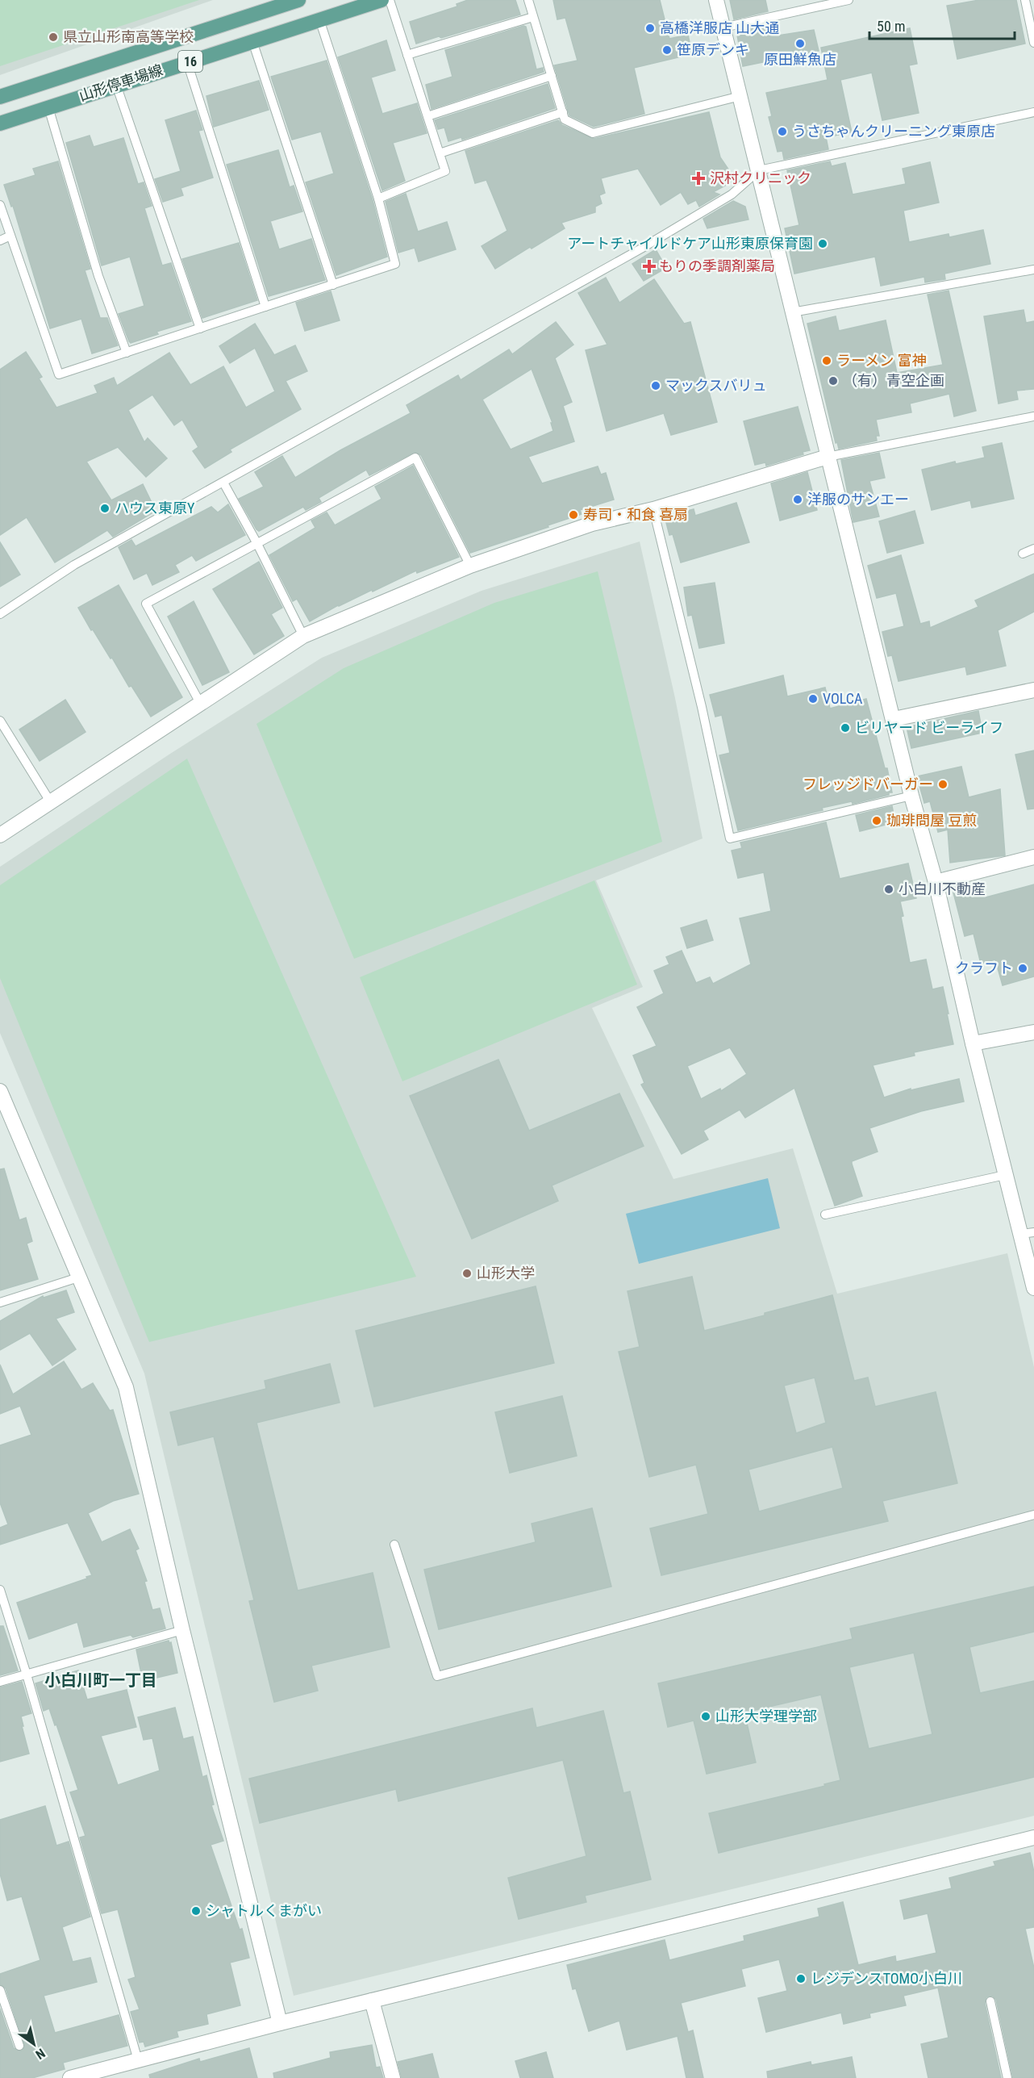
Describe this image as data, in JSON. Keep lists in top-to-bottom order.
{
  "streets": {
    "main road": ["16", "山形停車場線"]
  },
  "districts": ["小白川町一丁目"],
  "places": {
    "other": [
      "高橋洋服店 山大通",
      "県立山形南高等学校",
      "原田鮮魚店",
      "笹原デンキ",
      "うさちゃんクリーニング東原店",
      "アートチャイルドケア山形東原保育園",
      "ラーメン 富神",
      "（有）青空企画",
      "マックスバリュ",
      "洋服のサンエー",
      "ハウス東原Y",
      "寿司・和食 喜扇",
      "VOLCA",
      "ビリヤード ビーライフ",
      "フレッジドバーガー",
      "珈琲問屋 豆煎",
      "小白川不動産",
      "クラフト",
      "山形大学",
      "山形大学理学部",
      "シャトルくまがい",
      "レジデンスTOMO小白川"
    ],
    "health": ["沢村クリニック", "もりの季調剤薬局"]
  },
  "scale_bar": "50 m",
  "north": "bottom right"
}
